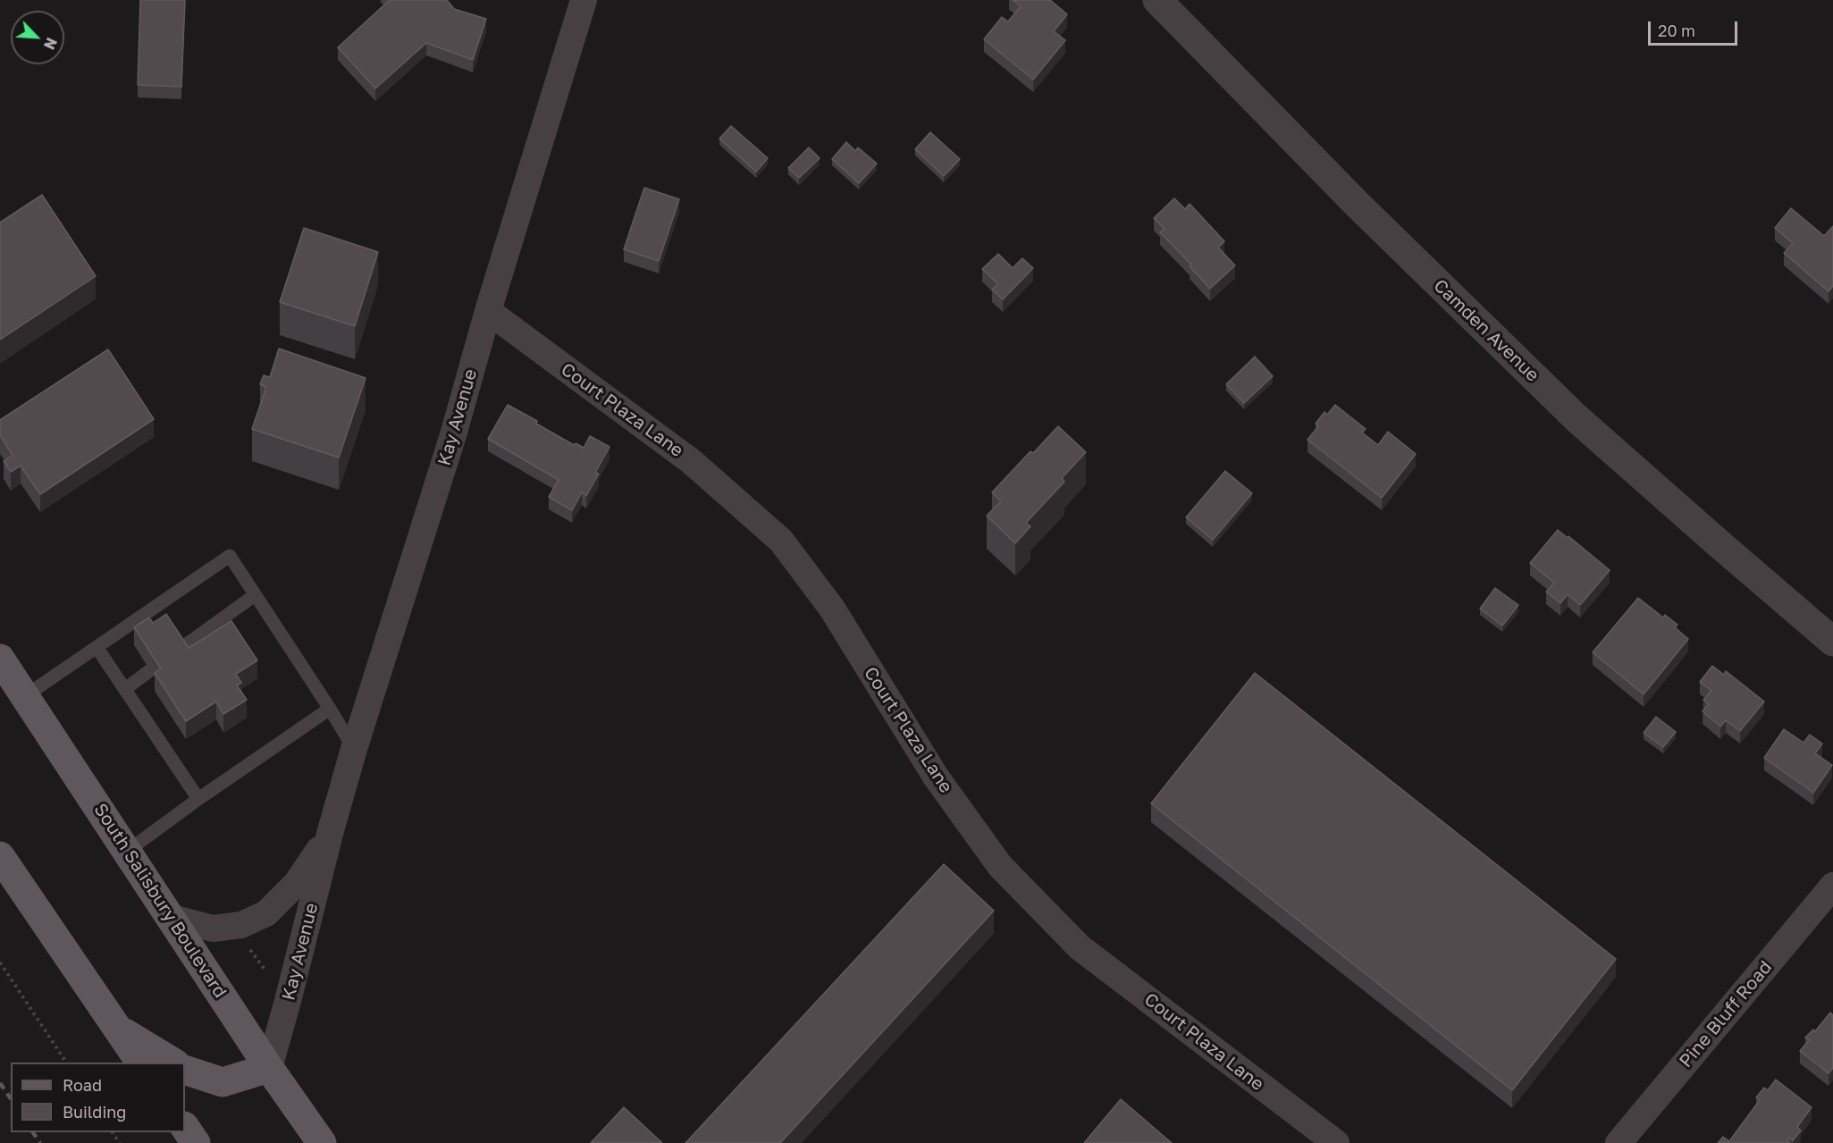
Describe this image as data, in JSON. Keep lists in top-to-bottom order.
{
  "streets": {
    "main road": ["South Salisbury Boulevard"],
    "street": [
      "Camden Avenue",
      "Court Plaza Lane",
      "Kay Avenue",
      "Pine Bluff Road"
    ]
  },
  "crossings": [
    ["Court Plaza Lane", "Kay Avenue"],
    ["Kay Avenue", "South Salisbury Boulevard"]
  ],
  "legend": ["Road", "Building"],
  "scale_bar": "20 m",
  "north": "bottom right"
}
